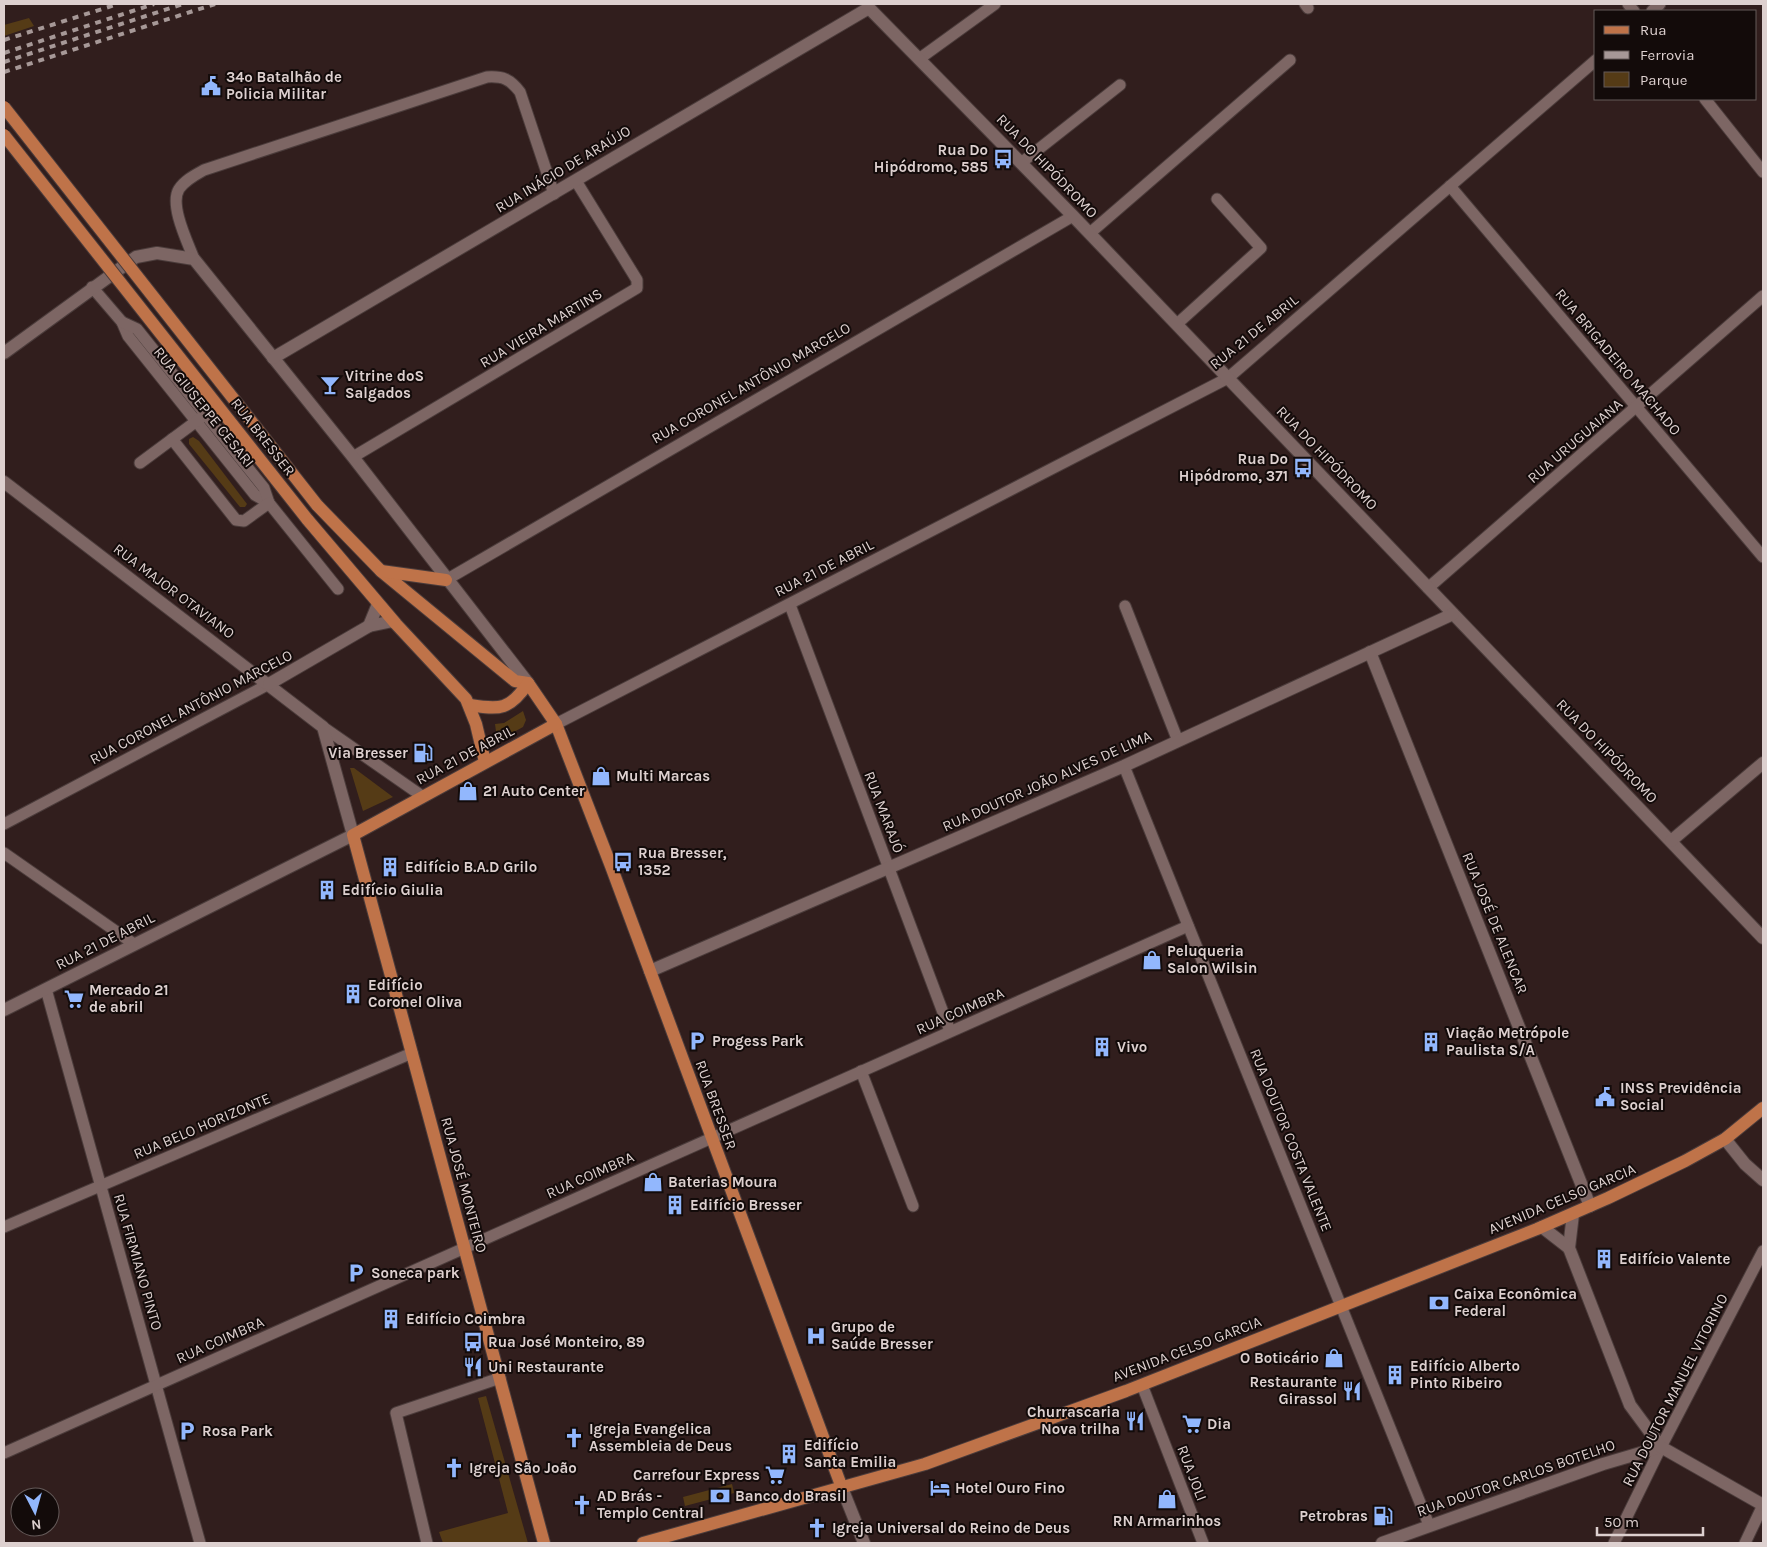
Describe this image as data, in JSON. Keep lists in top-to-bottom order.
{
  "streets": {
    "main road": [
      "RUA 21 DE ABRIL",
      "RUA BRESSER",
      "RUA JOSÉ MONTEIRO",
      "AVENIDA CELSO GARCIA"
    ],
    "street": [
      "RUA DO HIPÓDROMO",
      "RUA INÁCIO DE ARAÚJO",
      "RUA VIEIRA MARTINS",
      "RUA BRIGADEIRO MACHADO",
      "RUA CORONEL ANTÔNIO MARCELO",
      "RUA GIUSEPPE CESARI",
      "RUA URUGUAIANA",
      "RUA MAJOR OTAVIANO",
      "RUA DOUTOR JOÃO ALVES DE LIMA",
      "RUA MARAJÓ",
      "RUA JOSÉ DE ALENCAR",
      "RUA COIMBRA",
      "RUA BELO HORIZONTE",
      "RUA DOUTOR COSTA VALENTE",
      "RUA FIRMIANO PINTO",
      "RUA DOUTOR MANUEL VITORINO",
      "RUA JOLI",
      "RUA DOUTOR CARLOS BOTELHO"
    ]
  },
  "crossings": [
    ["RUA DO HIPÓDROMO", "RUA INÁCIO DE ARAÚJO"],
    ["RUA DO HIPÓDROMO", "RUA 21 DE ABRIL"],
    ["RUA DO HIPÓDROMO", "RUA CORONEL ANTÔNIO MARCELO"],
    ["RUA DO HIPÓDROMO", "RUA URUGUAIANA"],
    ["RUA DO HIPÓDROMO", "RUA DOUTOR JOÃO ALVES DE LIMA"],
    ["RUA INÁCIO DE ARAÚJO", "RUA VIEIRA MARTINS"],
    ["RUA INÁCIO DE ARAÚJO", "RUA BRESSER"],
    ["RUA VIEIRA MARTINS", "RUA BRESSER"],
    ["RUA 21 DE ABRIL", "RUA BRIGADEIRO MACHADO"],
    ["RUA 21 DE ABRIL", "RUA BRESSER"],
    ["RUA 21 DE ABRIL", "RUA MAJOR OTAVIANO"],
    ["RUA 21 DE ABRIL", "RUA MARAJÓ"],
    ["RUA 21 DE ABRIL", "RUA JOSÉ MONTEIRO"],
    ["RUA 21 DE ABRIL", "RUA FIRMIANO PINTO"],
    ["RUA BRIGADEIRO MACHADO", "RUA URUGUAIANA"],
    ["RUA CORONEL ANTÔNIO MARCELO", "RUA BRESSER"],
    ["RUA CORONEL ANTÔNIO MARCELO", "RUA MAJOR OTAVIANO"],
    ["RUA BRESSER", "RUA DOUTOR JOÃO ALVES DE LIMA"],
    ["RUA BRESSER", "RUA COIMBRA"],
    ["RUA BRESSER", "AVENIDA CELSO GARCIA"],
    ["RUA DOUTOR JOÃO ALVES DE LIMA", "RUA MARAJÓ"],
    ["RUA DOUTOR JOÃO ALVES DE LIMA", "RUA JOSÉ DE ALENCAR"],
    ["RUA DOUTOR JOÃO ALVES DE LIMA", "RUA DOUTOR COSTA VALENTE"],
    ["RUA MARAJÓ", "RUA COIMBRA"],
    ["RUA JOSÉ DE ALENCAR", "AVENIDA CELSO GARCIA"],
    ["RUA COIMBRA", "RUA DOUTOR COSTA VALENTE"],
    ["RUA COIMBRA", "RUA JOSÉ MONTEIRO"],
    ["RUA COIMBRA", "RUA FIRMIANO PINTO"],
    ["RUA BELO HORIZONTE", "RUA JOSÉ MONTEIRO"],
    ["RUA BELO HORIZONTE", "RUA FIRMIANO PINTO"],
    ["RUA DOUTOR COSTA VALENTE", "AVENIDA CELSO GARCIA"],
    ["RUA DOUTOR COSTA VALENTE", "RUA DOUTOR CARLOS BOTELHO"],
    ["AVENIDA CELSO GARCIA", "RUA JOLI"],
    ["RUA DOUTOR MANUEL VITORINO", "RUA DOUTOR CARLOS BOTELHO"]
  ],
  "places": {
    "public building": ["34º Batalhão de Policia Militar", "INSS Previdência Social"],
    "bus stop": [
      "Rua Do Hipódromo, 585",
      "Rua Do Hipódromo, 371",
      "Rua Bresser, 1352",
      "Rua José Monteiro, 89"
    ],
    "bar": ["Vitrine doS Salgados"],
    "fuel station": ["Via Bresser", "Petrobras"],
    "shop": [
      "Multi Marcas",
      "21 Auto Center",
      "Peluqueria Salon Wilsin",
      "Baterias Moura",
      "O Boticário",
      "RN Armarinhos"
    ],
    "building": [
      "Edifício B.A.D Grilo",
      "Edifício Giulia",
      "Edifício Coronel Oliva",
      "Viação Metrópole Paulista S/A",
      "Vivo",
      "Edifício Bresser",
      "Edifício Valente",
      "Edifício Coimbra",
      "Edifício Alberto Pinto Ribeiro",
      "Edifício Santa Emilia"
    ],
    "supermarket": ["Mercado 21 de abril", "Dia", "Carrefour Express"],
    "parking": ["Progess Park", "Soneca park", "Rosa Park"],
    "bank": ["Caixa Econômica Federal", "Banco do Brasil"],
    "hospital": ["Grupo de Saúde Bresser"],
    "restaurant": ["Uni Restaurante", "Restaurante Girassol", "Churrascaria Nova trilha"],
    "church": [
      "Igreja Evangelica Assembleia de Deus",
      "Igreja São João",
      "AD Brás - Templo Central",
      "Igreja Universal do Reino de Deus"
    ],
    "hotel": ["Hotel Ouro Fino"]
  },
  "legend": ["Rua", "Ferrovia", "Parque"],
  "scale_bar": "50 m",
  "north": "bottom"
}
